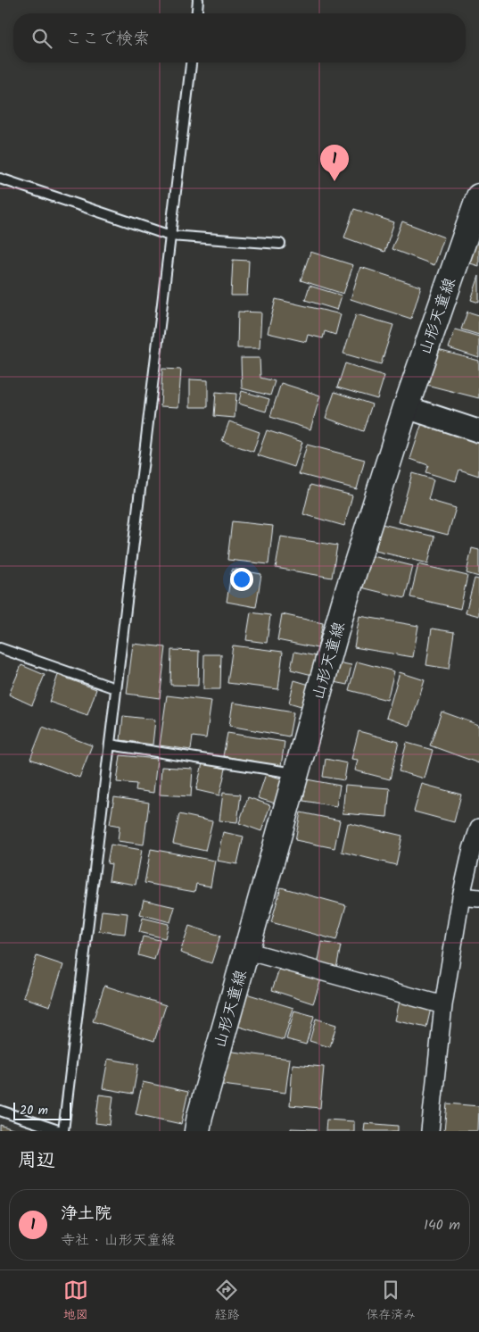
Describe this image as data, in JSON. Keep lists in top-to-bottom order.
{
  "streets": {
    "main road": ["山形天童線"]
  },
  "scale_bar": "20 m",
  "page": {
    "search": "ここで検索",
    "pins": "1",
    "scale": "20 m",
    "heading": "周辺",
    "list": [
      {
        "mark": "1",
        "name": "浄土院",
        "note": "寺社 · 山形天童線",
        "value": "140 m"
      }
    ],
    "nav": ["地図", "経路", "保存済み"]
  }
}
